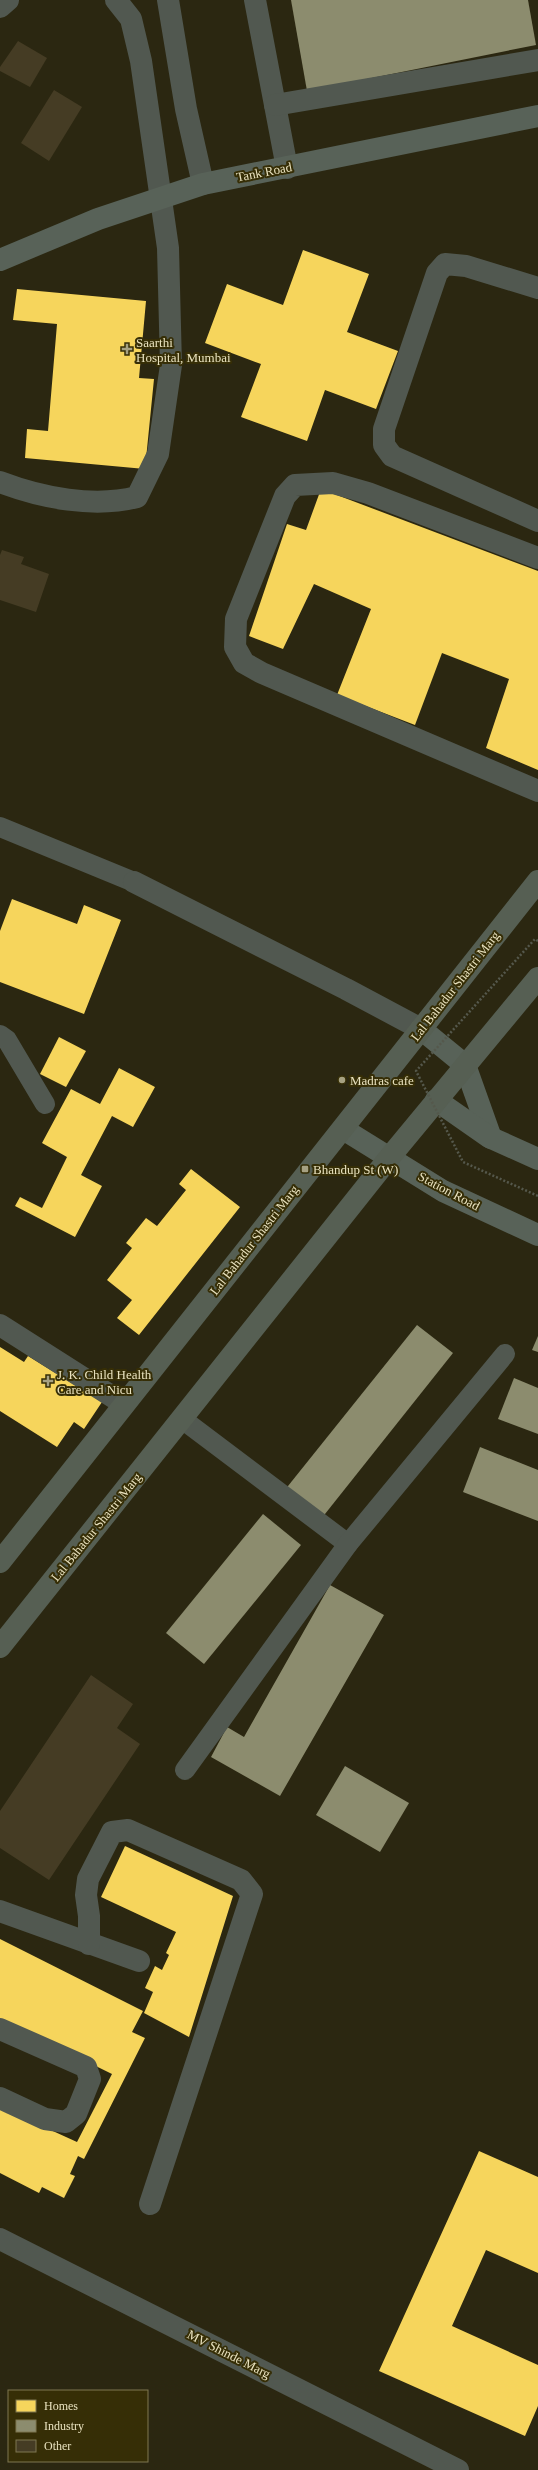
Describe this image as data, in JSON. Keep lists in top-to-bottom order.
{
  "streets": {
    "main road": ["Lal Bahadur Shastri Marg"],
    "street": ["Tank Road", "Station Road", "MV Shinde Marg"]
  },
  "crossings": [
    ["Lal Bahadur Shastri Marg", "Station Road"]
  ],
  "places": {
    "health": ["Saarthi Hospital, Mumbai", "J. K. Child Health Care and Nicu"],
    "other": ["Madras cafe"],
    "transit": ["Bhandup St (W)"]
  },
  "legend": ["Homes", "Industry", "Other"]
}
